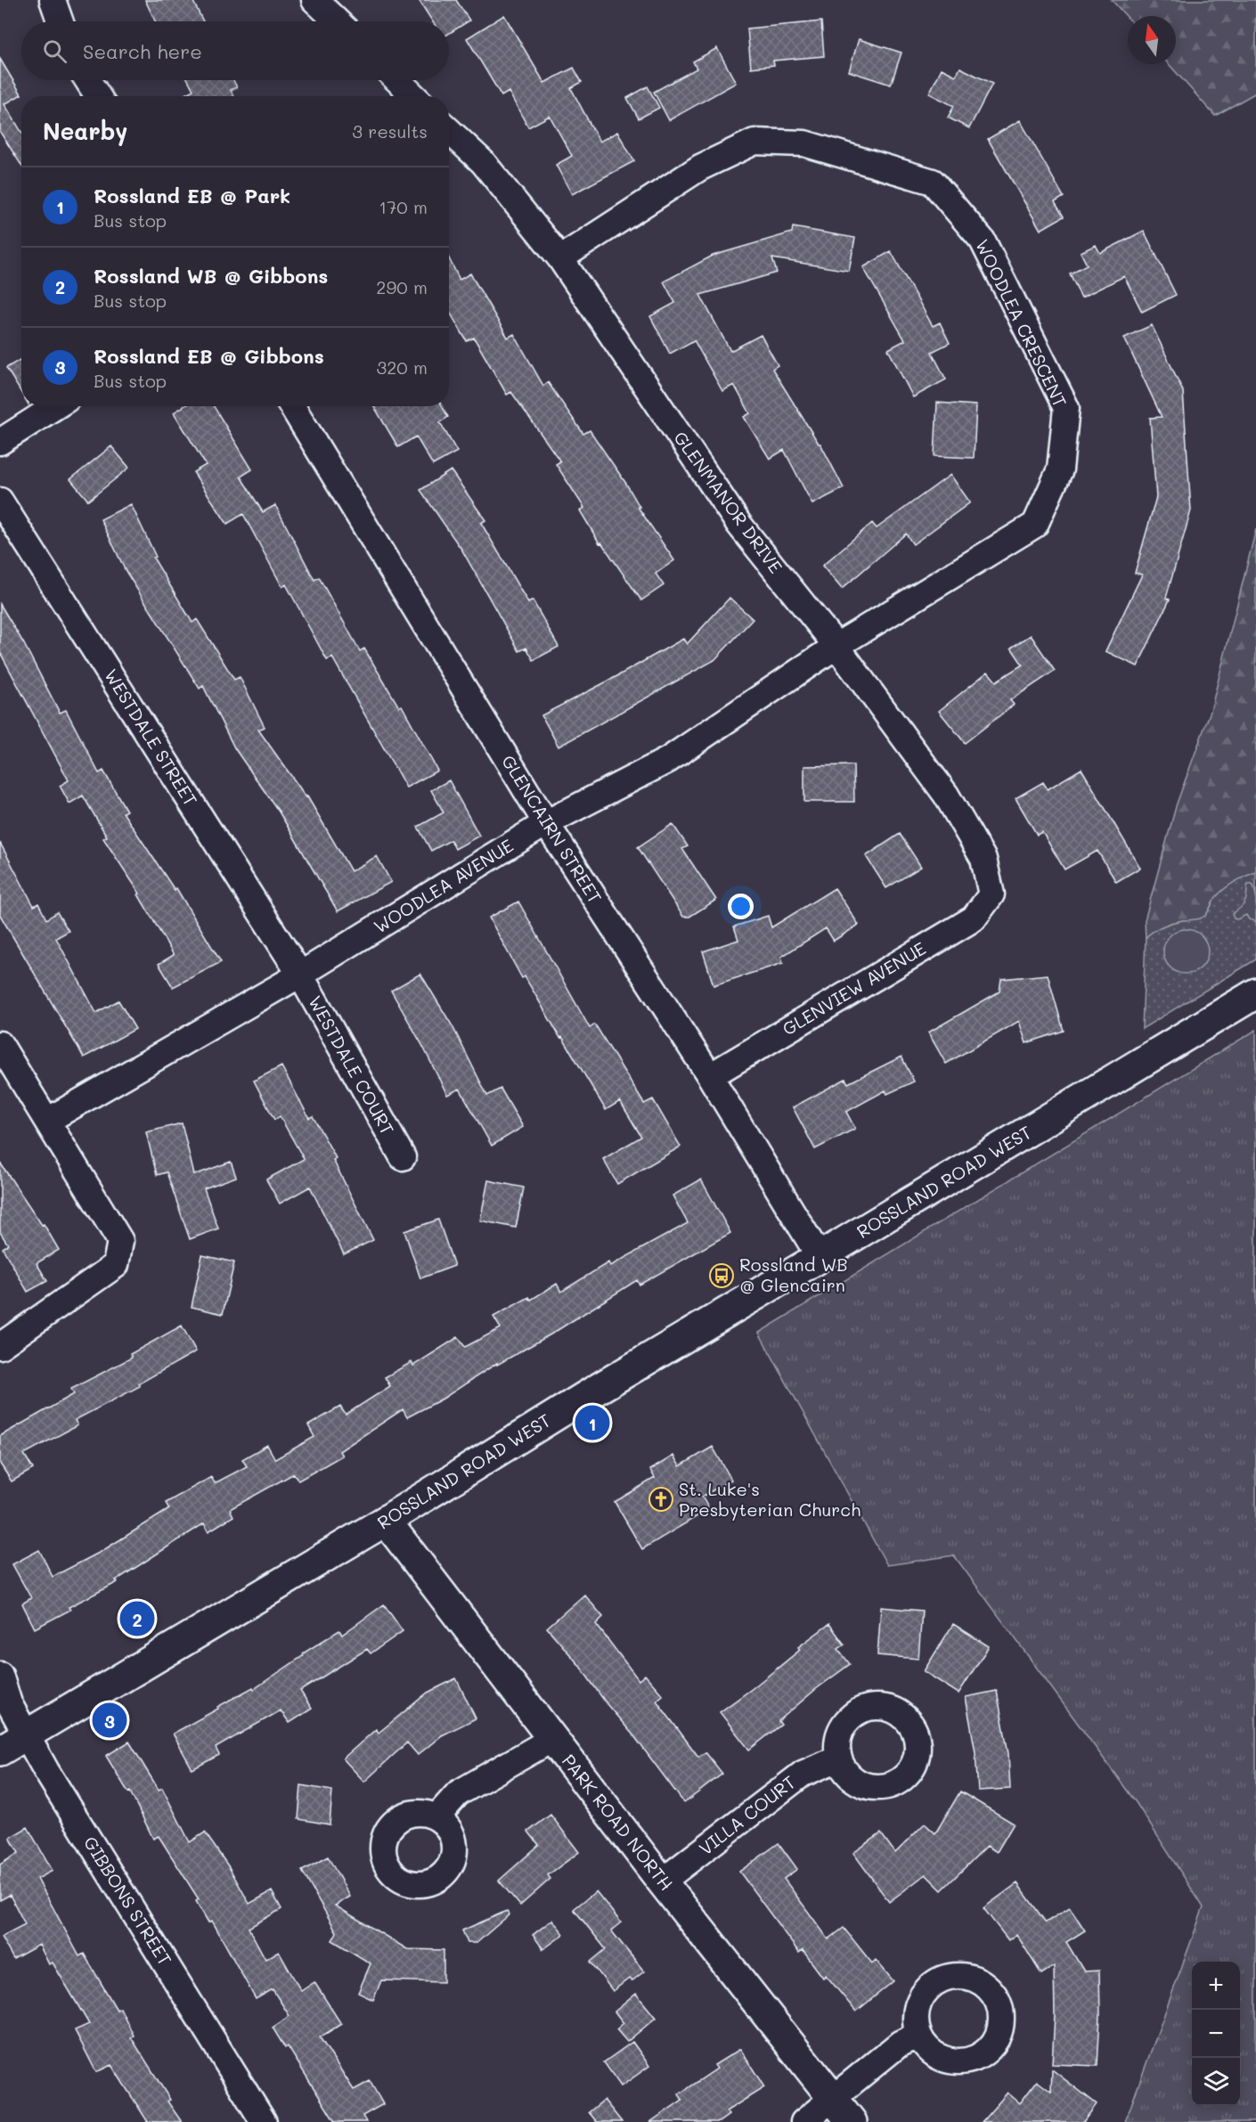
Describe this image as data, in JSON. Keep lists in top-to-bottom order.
{
  "streets": {
    "main road": ["ROSSLAND ROAD WEST", "PARK ROAD NORTH"],
    "street": [
      "WOODLEA CRESCENT",
      "GLENMANOR DRIVE",
      "WESTDALE STREET",
      "GLENCAIRN STREET",
      "WOODLEA AVENUE",
      "GLENVIEW AVENUE",
      "WESTDALE COURT",
      "VILLA COURT",
      "GIBBONS STREET"
    ]
  },
  "crossings": [
    ["WOODLEA CRESCENT", "GLENMANOR DRIVE"],
    ["WOODLEA CRESCENT", "WOODLEA AVENUE"],
    ["GLENMANOR DRIVE", "WOODLEA AVENUE"],
    ["GLENMANOR DRIVE", "GLENVIEW AVENUE"],
    ["WESTDALE STREET", "WOODLEA AVENUE"],
    ["WESTDALE STREET", "WESTDALE COURT"],
    ["GLENCAIRN STREET", "WOODLEA AVENUE"],
    ["GLENCAIRN STREET", "GLENVIEW AVENUE"],
    ["GLENCAIRN STREET", "ROSSLAND ROAD WEST"],
    ["WOODLEA AVENUE", "WESTDALE COURT"],
    ["ROSSLAND ROAD WEST", "PARK ROAD NORTH"],
    ["ROSSLAND ROAD WEST", "GIBBONS STREET"],
    ["VILLA COURT", "PARK ROAD NORTH"]
  ],
  "places": {
    "bus stop": ["Rossland WB @ Glencairn"],
    "church": ["St. Luke's Presbyterian Church"]
  },
  "north": "top",
  "page": {
    "search": "Search here",
    "heading": ["Nearby", "3 results"],
    "list": [
      {
        "mark": "1",
        "name": "Rossland EB @ Park",
        "note": "Bus stop",
        "value": "170 m"
      },
      {
        "mark": "2",
        "name": "Rossland WB @ Gibbons",
        "note": "Bus stop",
        "value": "290 m"
      },
      {
        "mark": "3",
        "name": "Rossland EB @ Gibbons",
        "note": "Bus stop",
        "value": "320 m"
      }
    ],
    "pins": ["1", "2", "3"],
    "map_buttons": ["+", "−"]
  }
}
